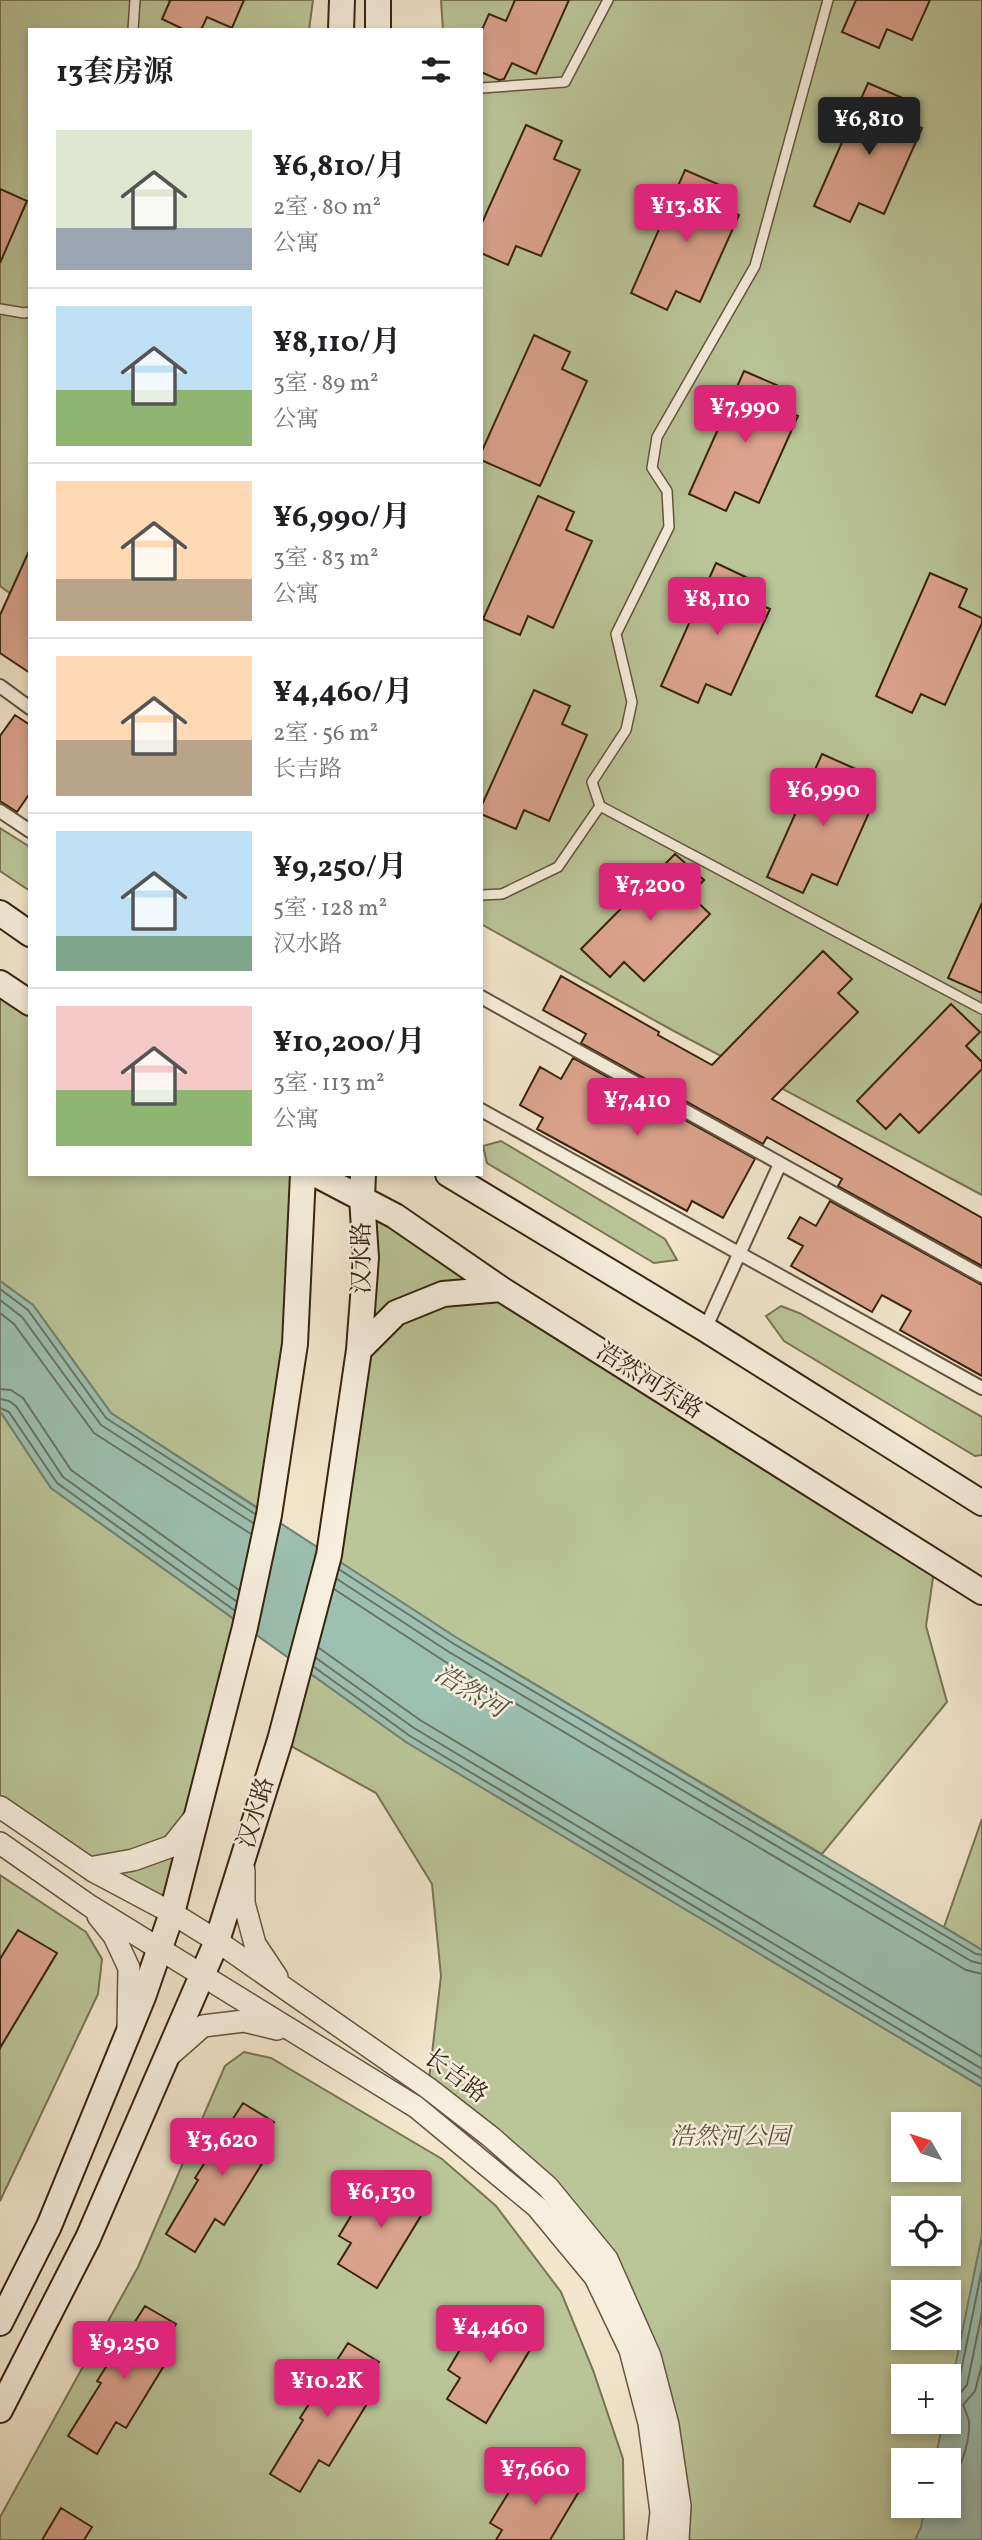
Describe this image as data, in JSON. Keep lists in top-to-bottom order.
{
  "streets": {
    "main road": ["汉水路", "浩然河东路"],
    "street": ["长吉路"]
  },
  "crossings": [
    ["汉水路", "浩然河东路"],
    ["汉水路", "长吉路"]
  ],
  "water": ["浩然河"],
  "parks": ["浩然河公园"],
  "north": "top left",
  "page": {
    "heading": "13套房源",
    "price": [
      "¥6,810",
      "¥13.8K",
      "¥7,990",
      "¥8,110",
      "¥6,990",
      "¥7,200",
      "¥7,410",
      "¥3,620",
      "¥6,130",
      "¥4,460",
      "¥9,250",
      "¥10.2K",
      "¥7,660"
    ],
    "list": [
      {
        "name": "¥6,810/月",
        "note": "2室 · 80 m² · 公寓"
      },
      {
        "name": "¥8,110/月",
        "note": "3室 · 89 m² · 公寓"
      },
      {
        "name": "¥6,990/月",
        "note": "3室 · 83 m² · 公寓"
      },
      {
        "name": "¥4,460/月",
        "note": "2室 · 56 m² · 长吉路"
      },
      {
        "name": "¥9,250/月",
        "note": "5室 · 128 m² · 汉水路"
      },
      {
        "name": "¥10,200/月",
        "note": "3室 · 113 m² · 公寓"
      }
    ],
    "map_buttons": ["+", "−"]
  }
}
